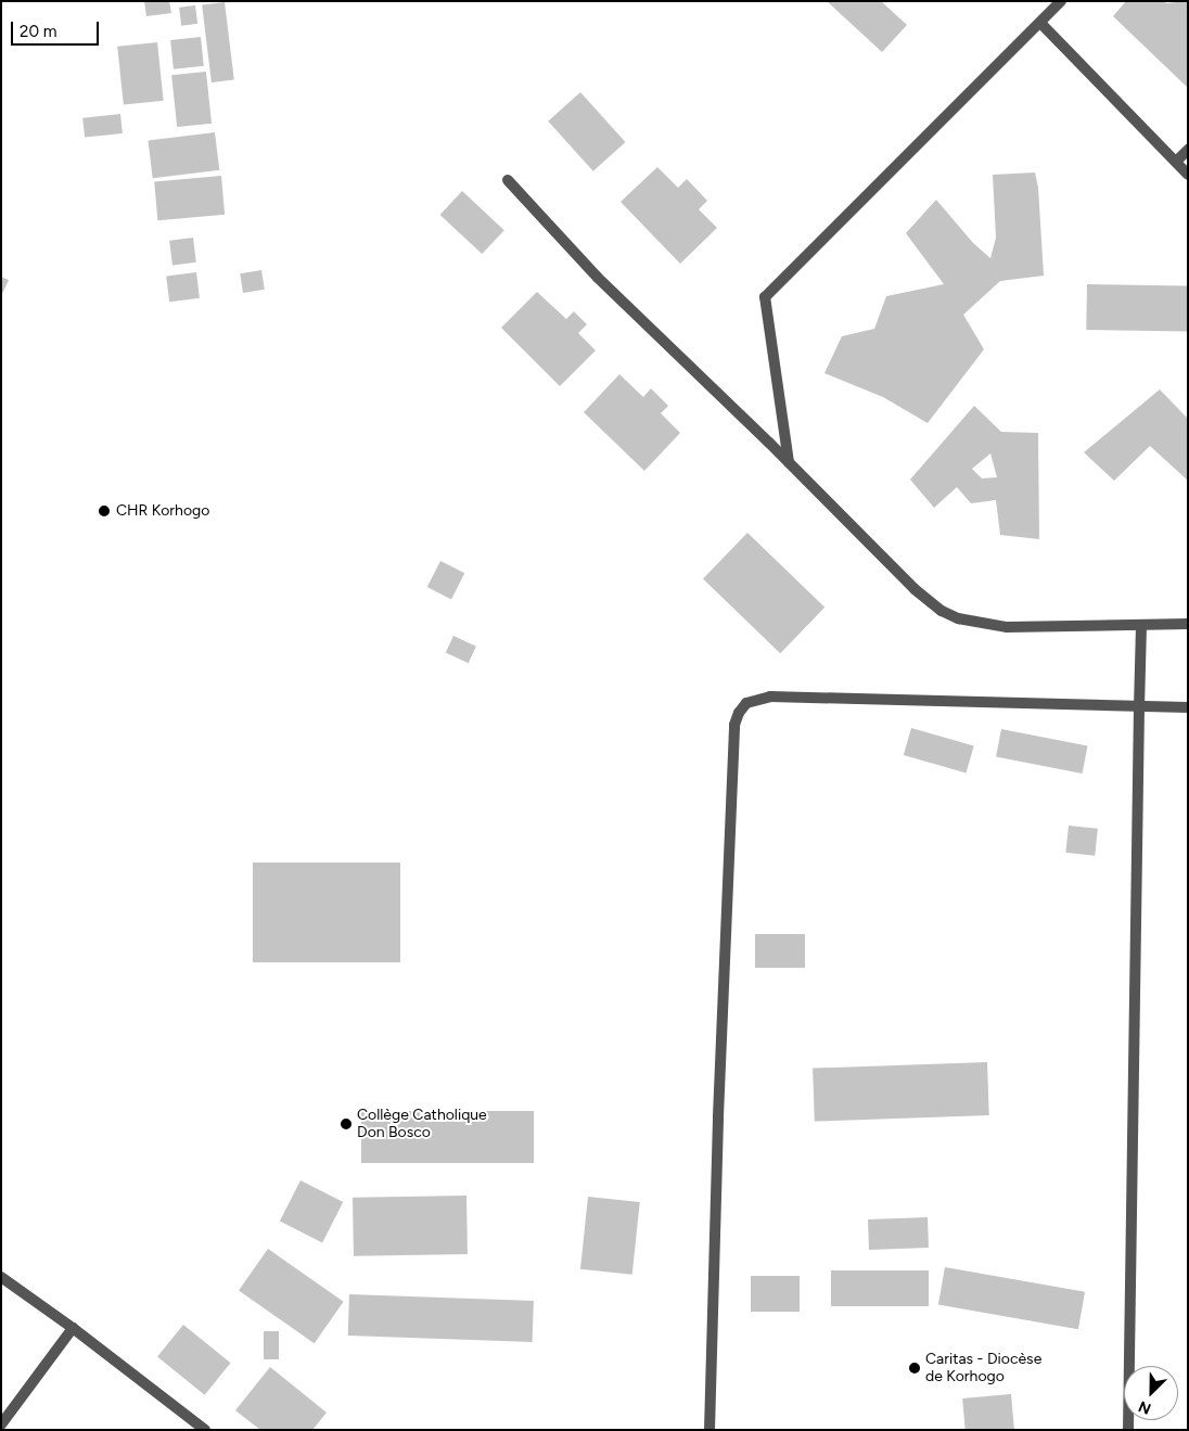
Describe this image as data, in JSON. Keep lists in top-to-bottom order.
{
  "places": ["CHR Korhogo", "Collège Catholique Don Bosco", "Caritas - Diocèse de Korhogo"],
  "scale_bar": "20 m",
  "north": "bottom left"
}
